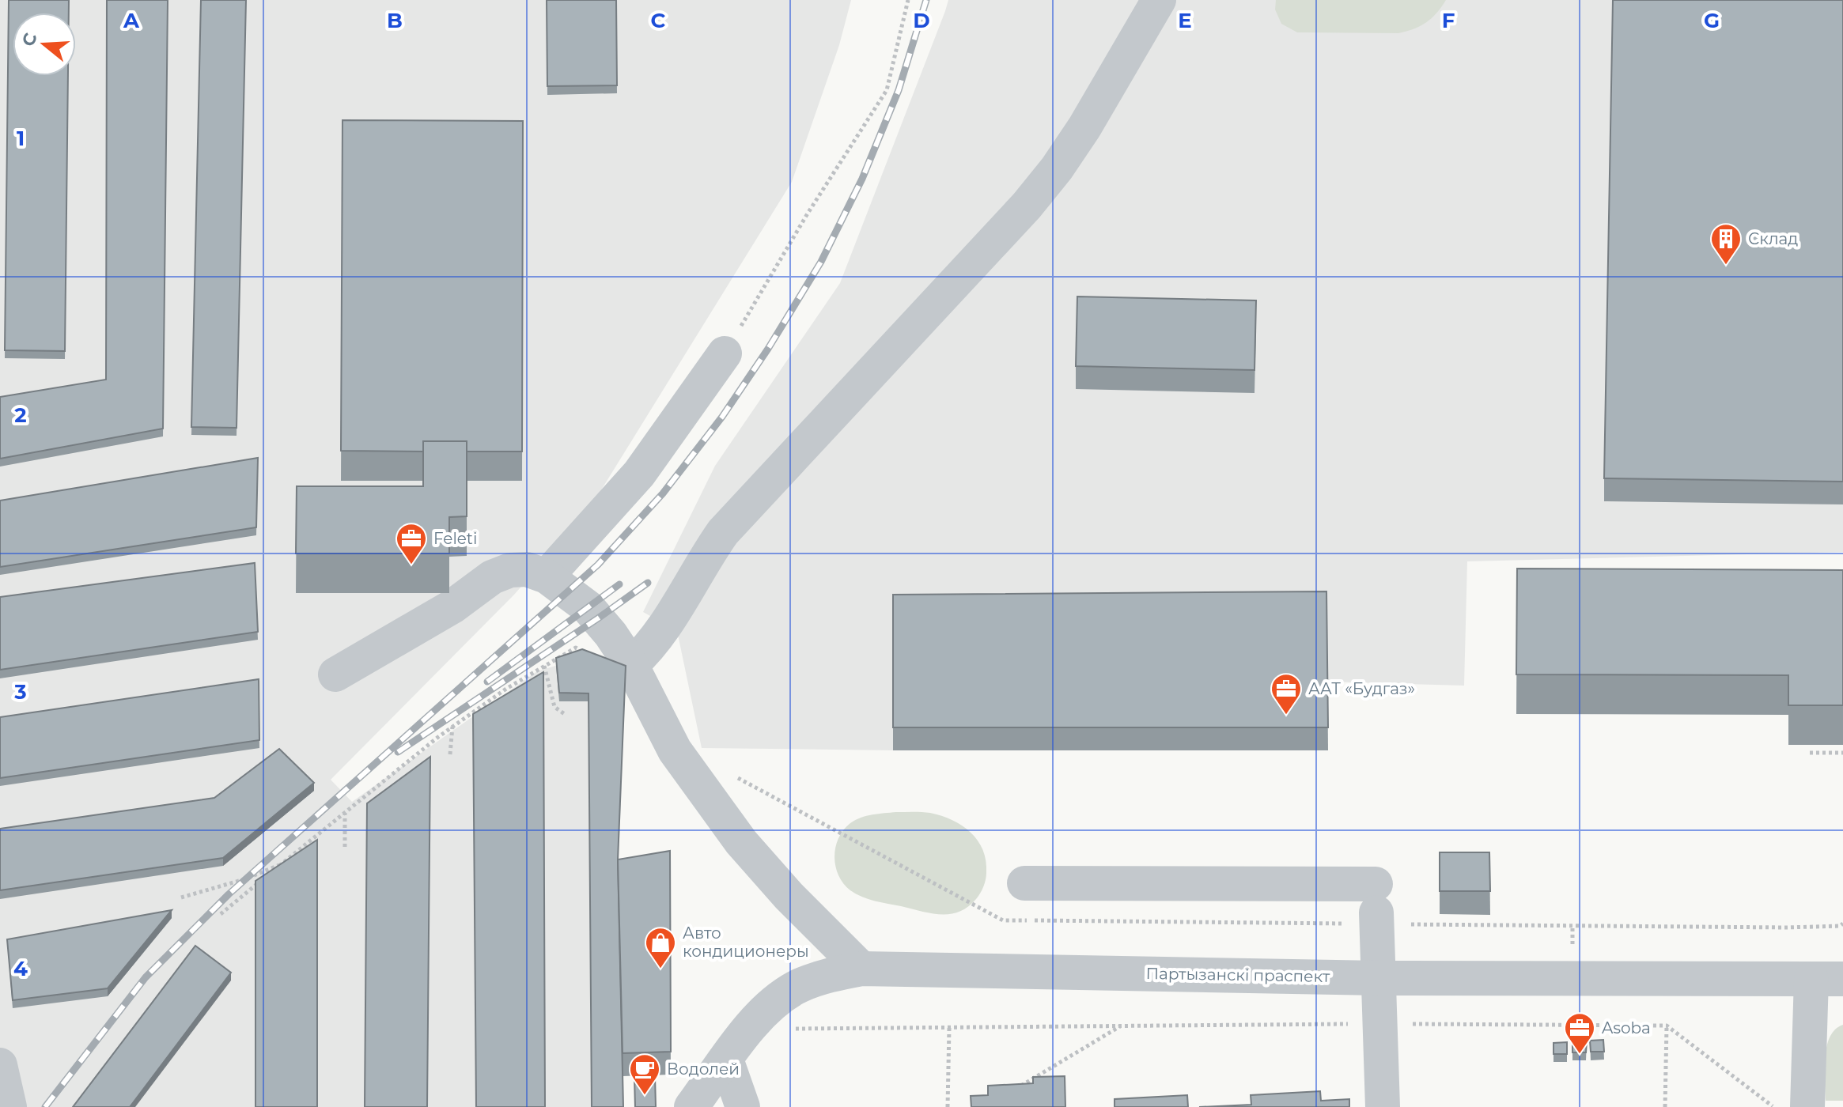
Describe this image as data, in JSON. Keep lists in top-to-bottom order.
{
  "streets": {
    "street": ["Партызанскі праспект"]
  },
  "places": {
    "building": ["Склад"],
    "office": ["Feleti", "ААТ «Будгаз»", "Asoba"],
    "shop": ["Авто кондиционеры"],
    "cafe": ["Водолей"]
  },
  "north": "left",
  "grid": {
    "columns": [
      "A",
      "B",
      "C",
      "D",
      "E",
      "F",
      "G"
    ],
    "rows": [
      "1",
      "2",
      "3",
      "4"
    ]
  }
}
